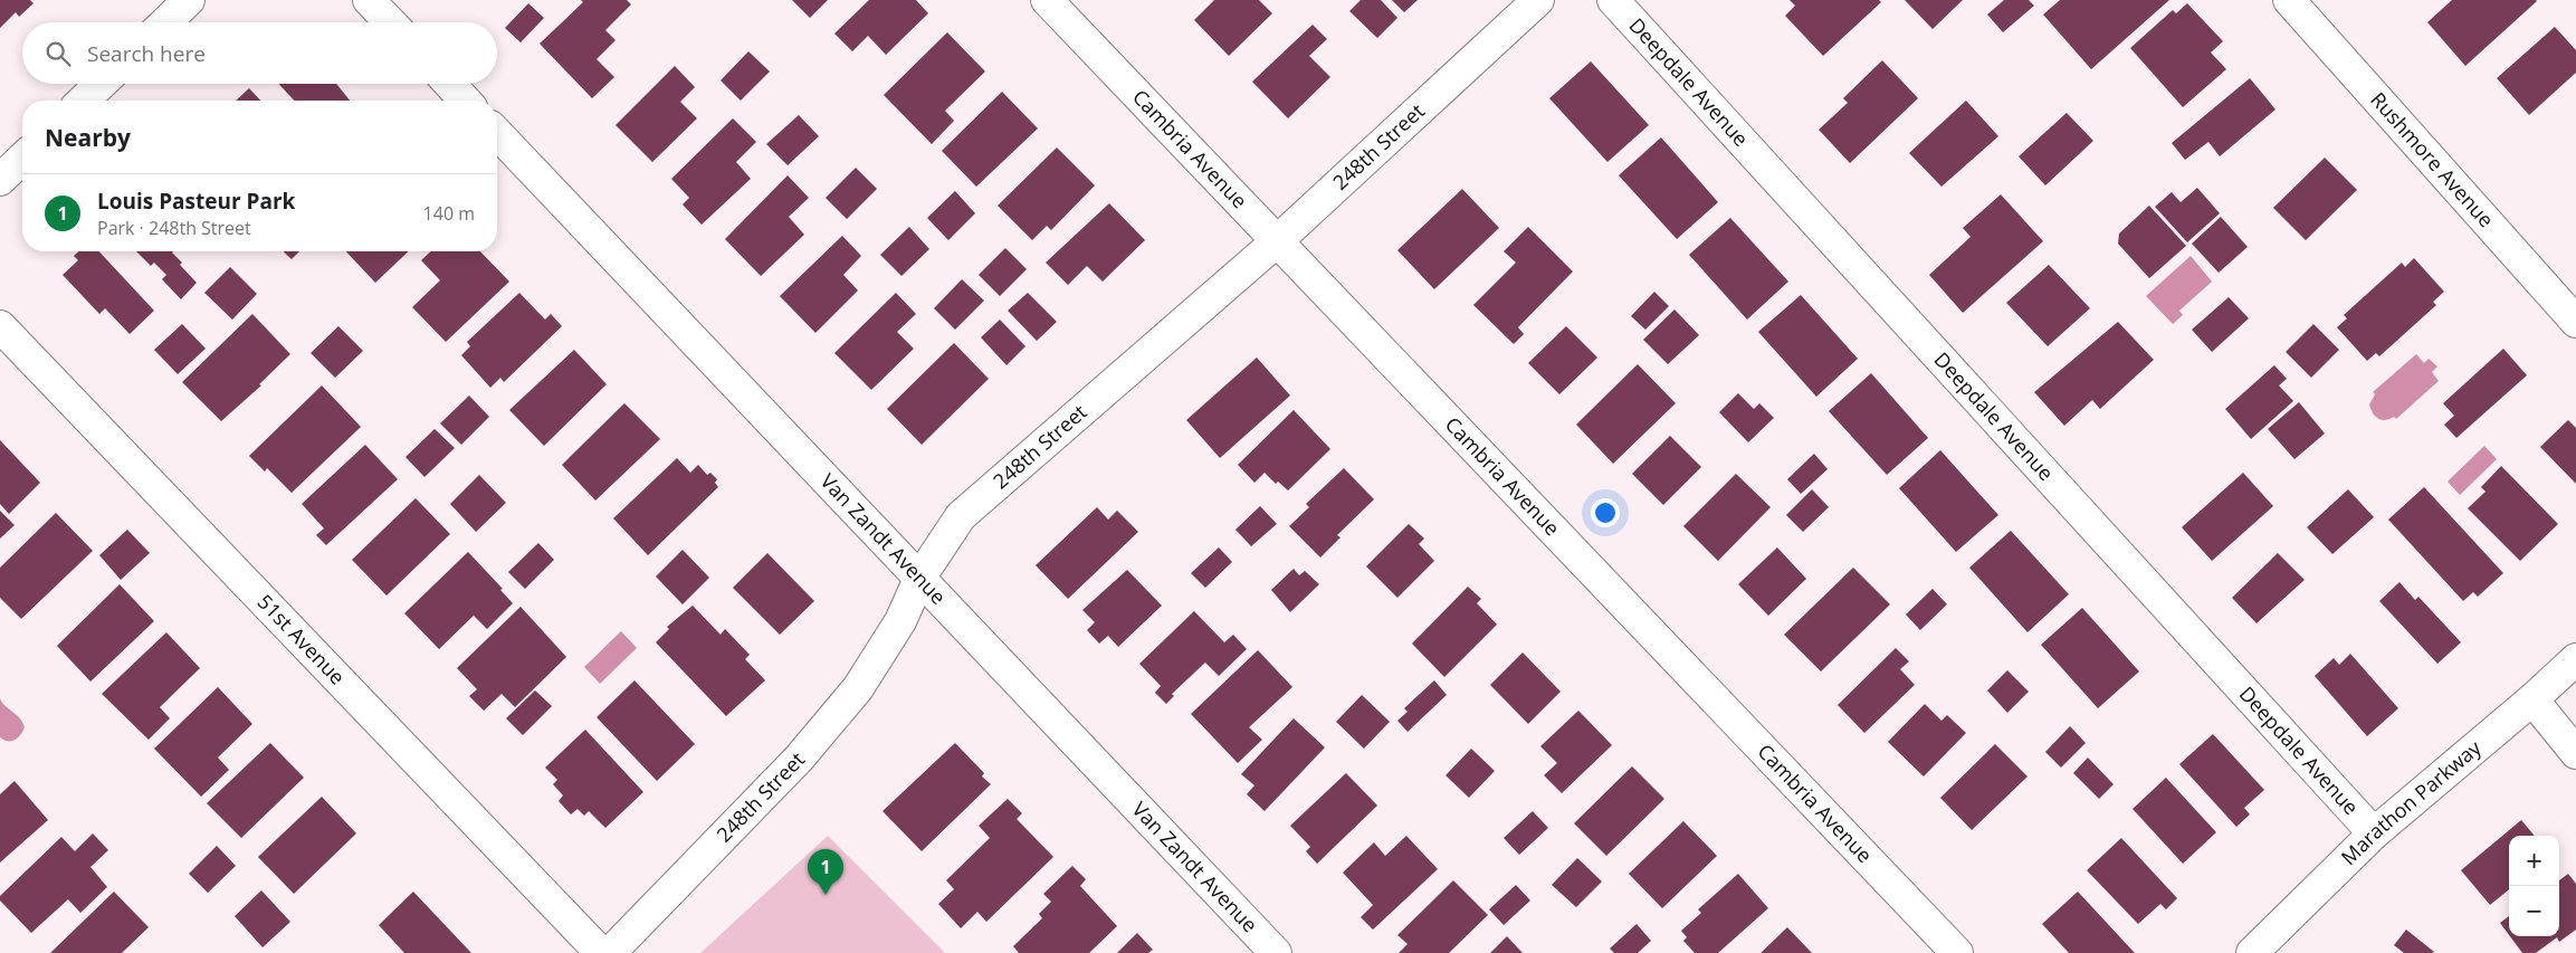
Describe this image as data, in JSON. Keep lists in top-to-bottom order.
{
  "streets": {
    "street": [
      "Deepdale Avenue",
      "248th Street",
      "Cambria Avenue",
      "Rushmore Avenue",
      "Van Zandt Avenue",
      "51st Avenue",
      "Marathon Parkway"
    ]
  },
  "crossings": [
    ["Deepdale Avenue", "Marathon Parkway"],
    ["248th Street", "Cambria Avenue"],
    ["248th Street", "Van Zandt Avenue"]
  ],
  "page": {
    "search": "Search here",
    "heading": "Nearby",
    "list": [
      {
        "mark": "1",
        "name": "Louis Pasteur Park",
        "note": "Park · 248th Street",
        "value": "140 m"
      }
    ],
    "map_buttons": ["+", "−"],
    "pins": "1"
  }
}
